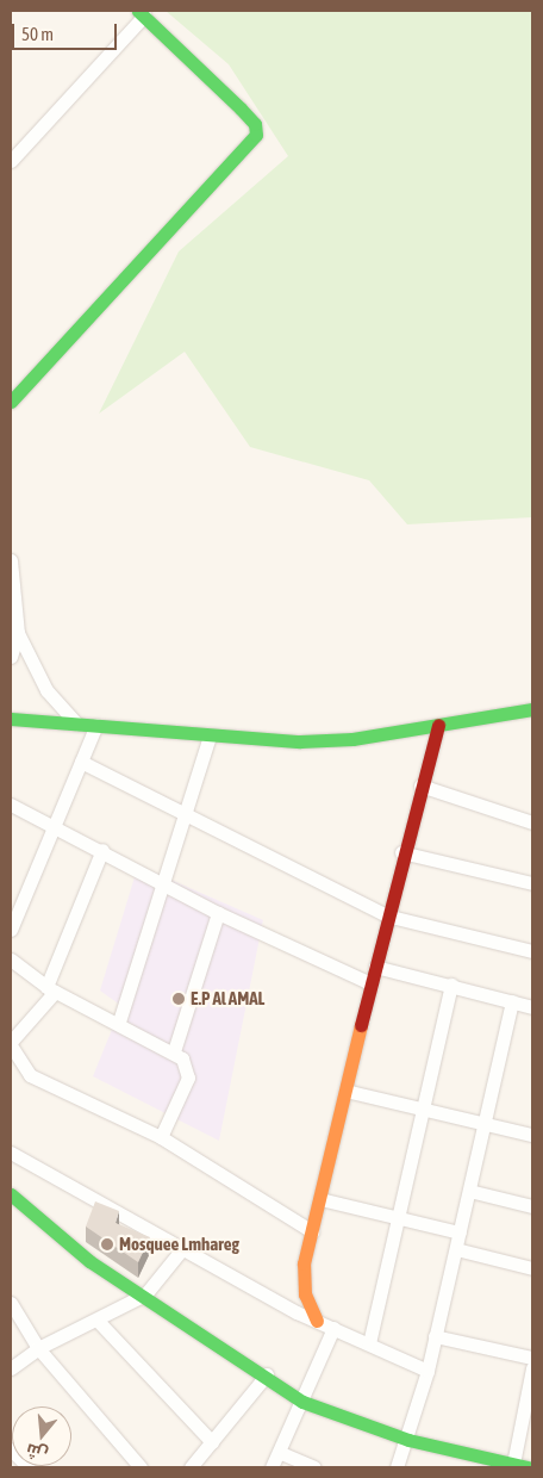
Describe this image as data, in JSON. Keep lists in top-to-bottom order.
{
  "places": ["E.P Al AMAL", "Mosquee Lmhareg"],
  "scale_bar": "50 m",
  "north": "bottom"
}
